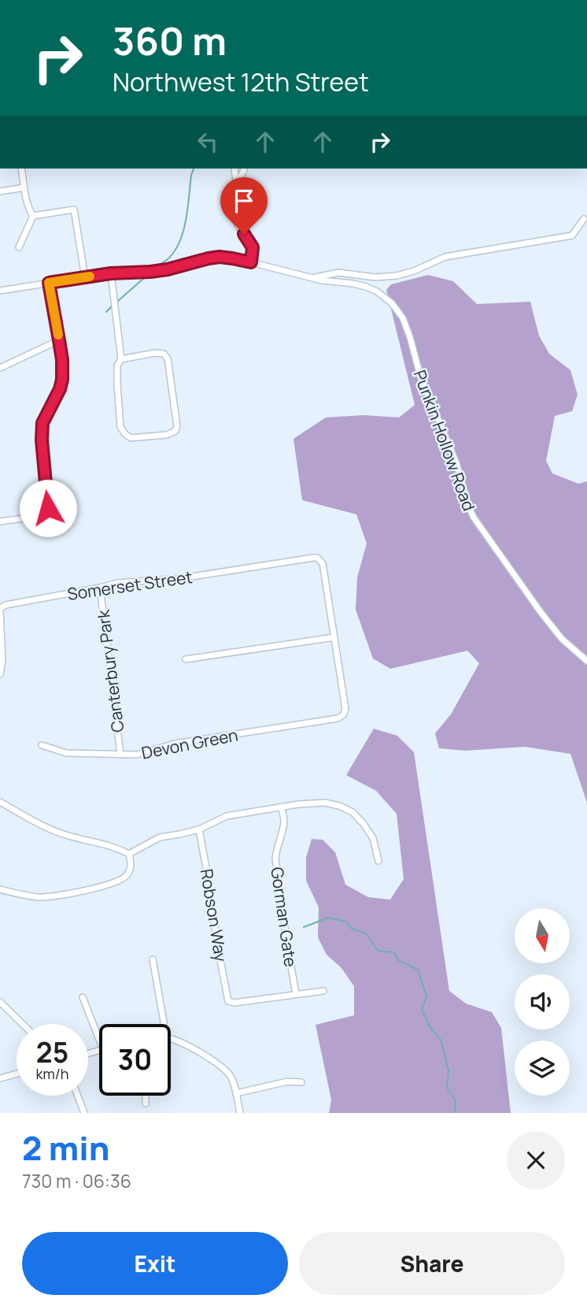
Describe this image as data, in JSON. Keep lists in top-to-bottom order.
{
  "streets": {
    "street": [
      "Punkin Hollow Road",
      "Somerset Street",
      "Canterbury Park",
      "Devon Green",
      "Robson Way",
      "Gorman Gate"
    ]
  },
  "crossings": [
    ["Somerset Street", "Canterbury Park"],
    ["Somerset Street", "Devon Green"],
    ["Canterbury Park", "Devon Green"],
    ["Robson Way", "Gorman Gate"]
  ],
  "north": "bottom",
  "page": {
    "turn": ["360 m", "Northwest 12th Street"],
    "speed": "25 km/h",
    "limit": "30",
    "heading": ["2 min", "730 m · 06:36"],
    "buttons": ["Exit", "Share"]
  }
}
